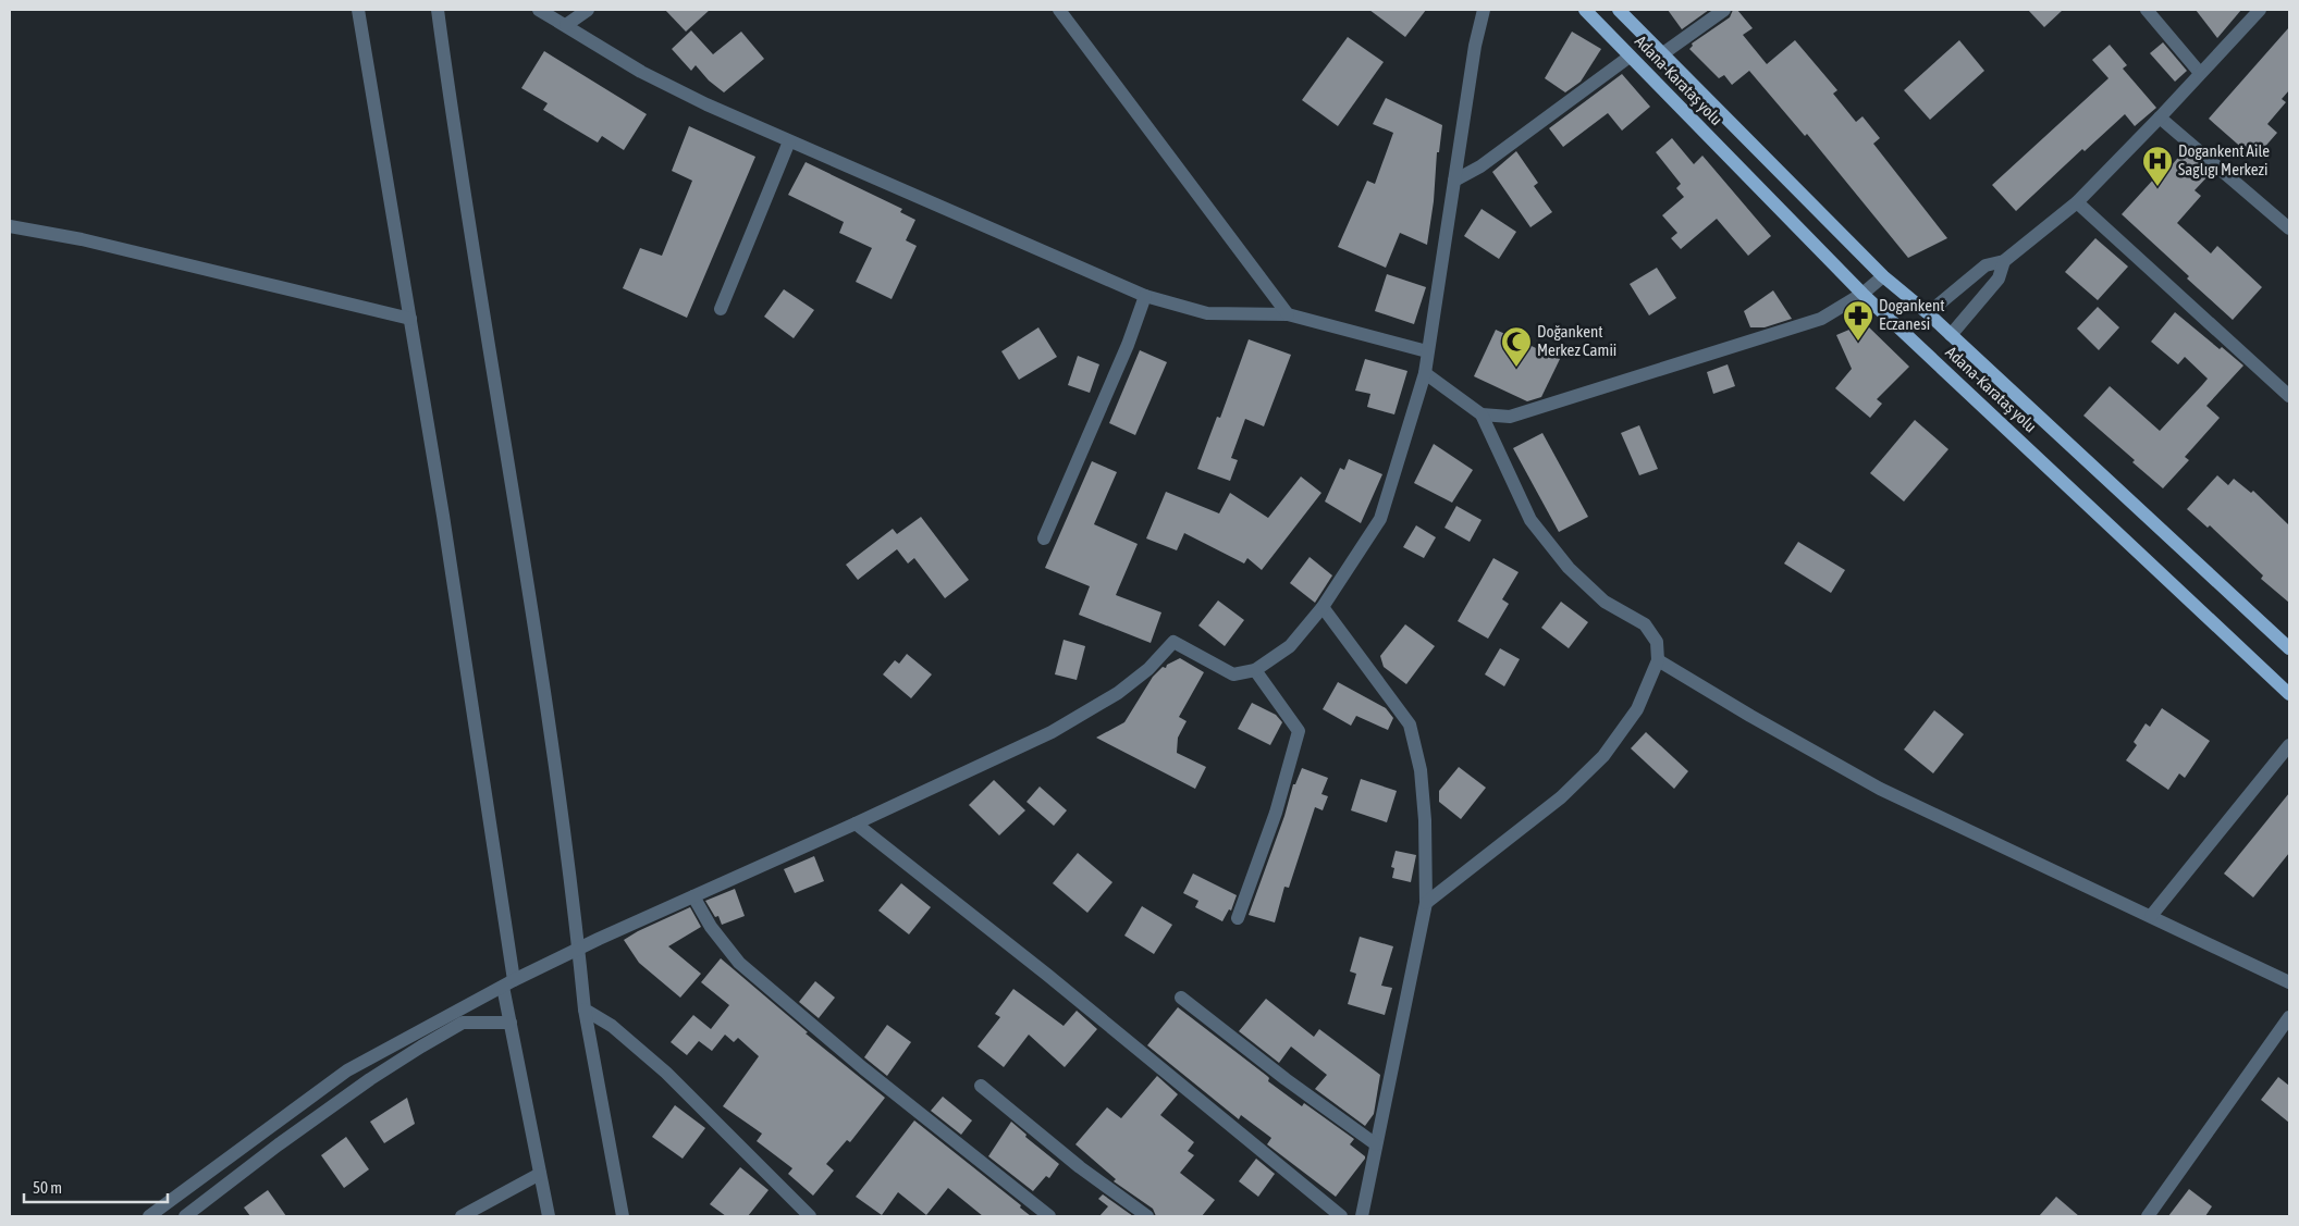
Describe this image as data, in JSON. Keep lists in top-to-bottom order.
{
  "streets": {
    "main road": ["Adana-Karataş yolu"]
  },
  "places": {
    "hospital": ["Dogankent Aile Saglıgı Merkezi"],
    "pharmacy": ["Dogankent Eczanesi"],
    "mosque": ["Doğankent Merkez Camii"]
  },
  "scale_bar": "50 m"
}
